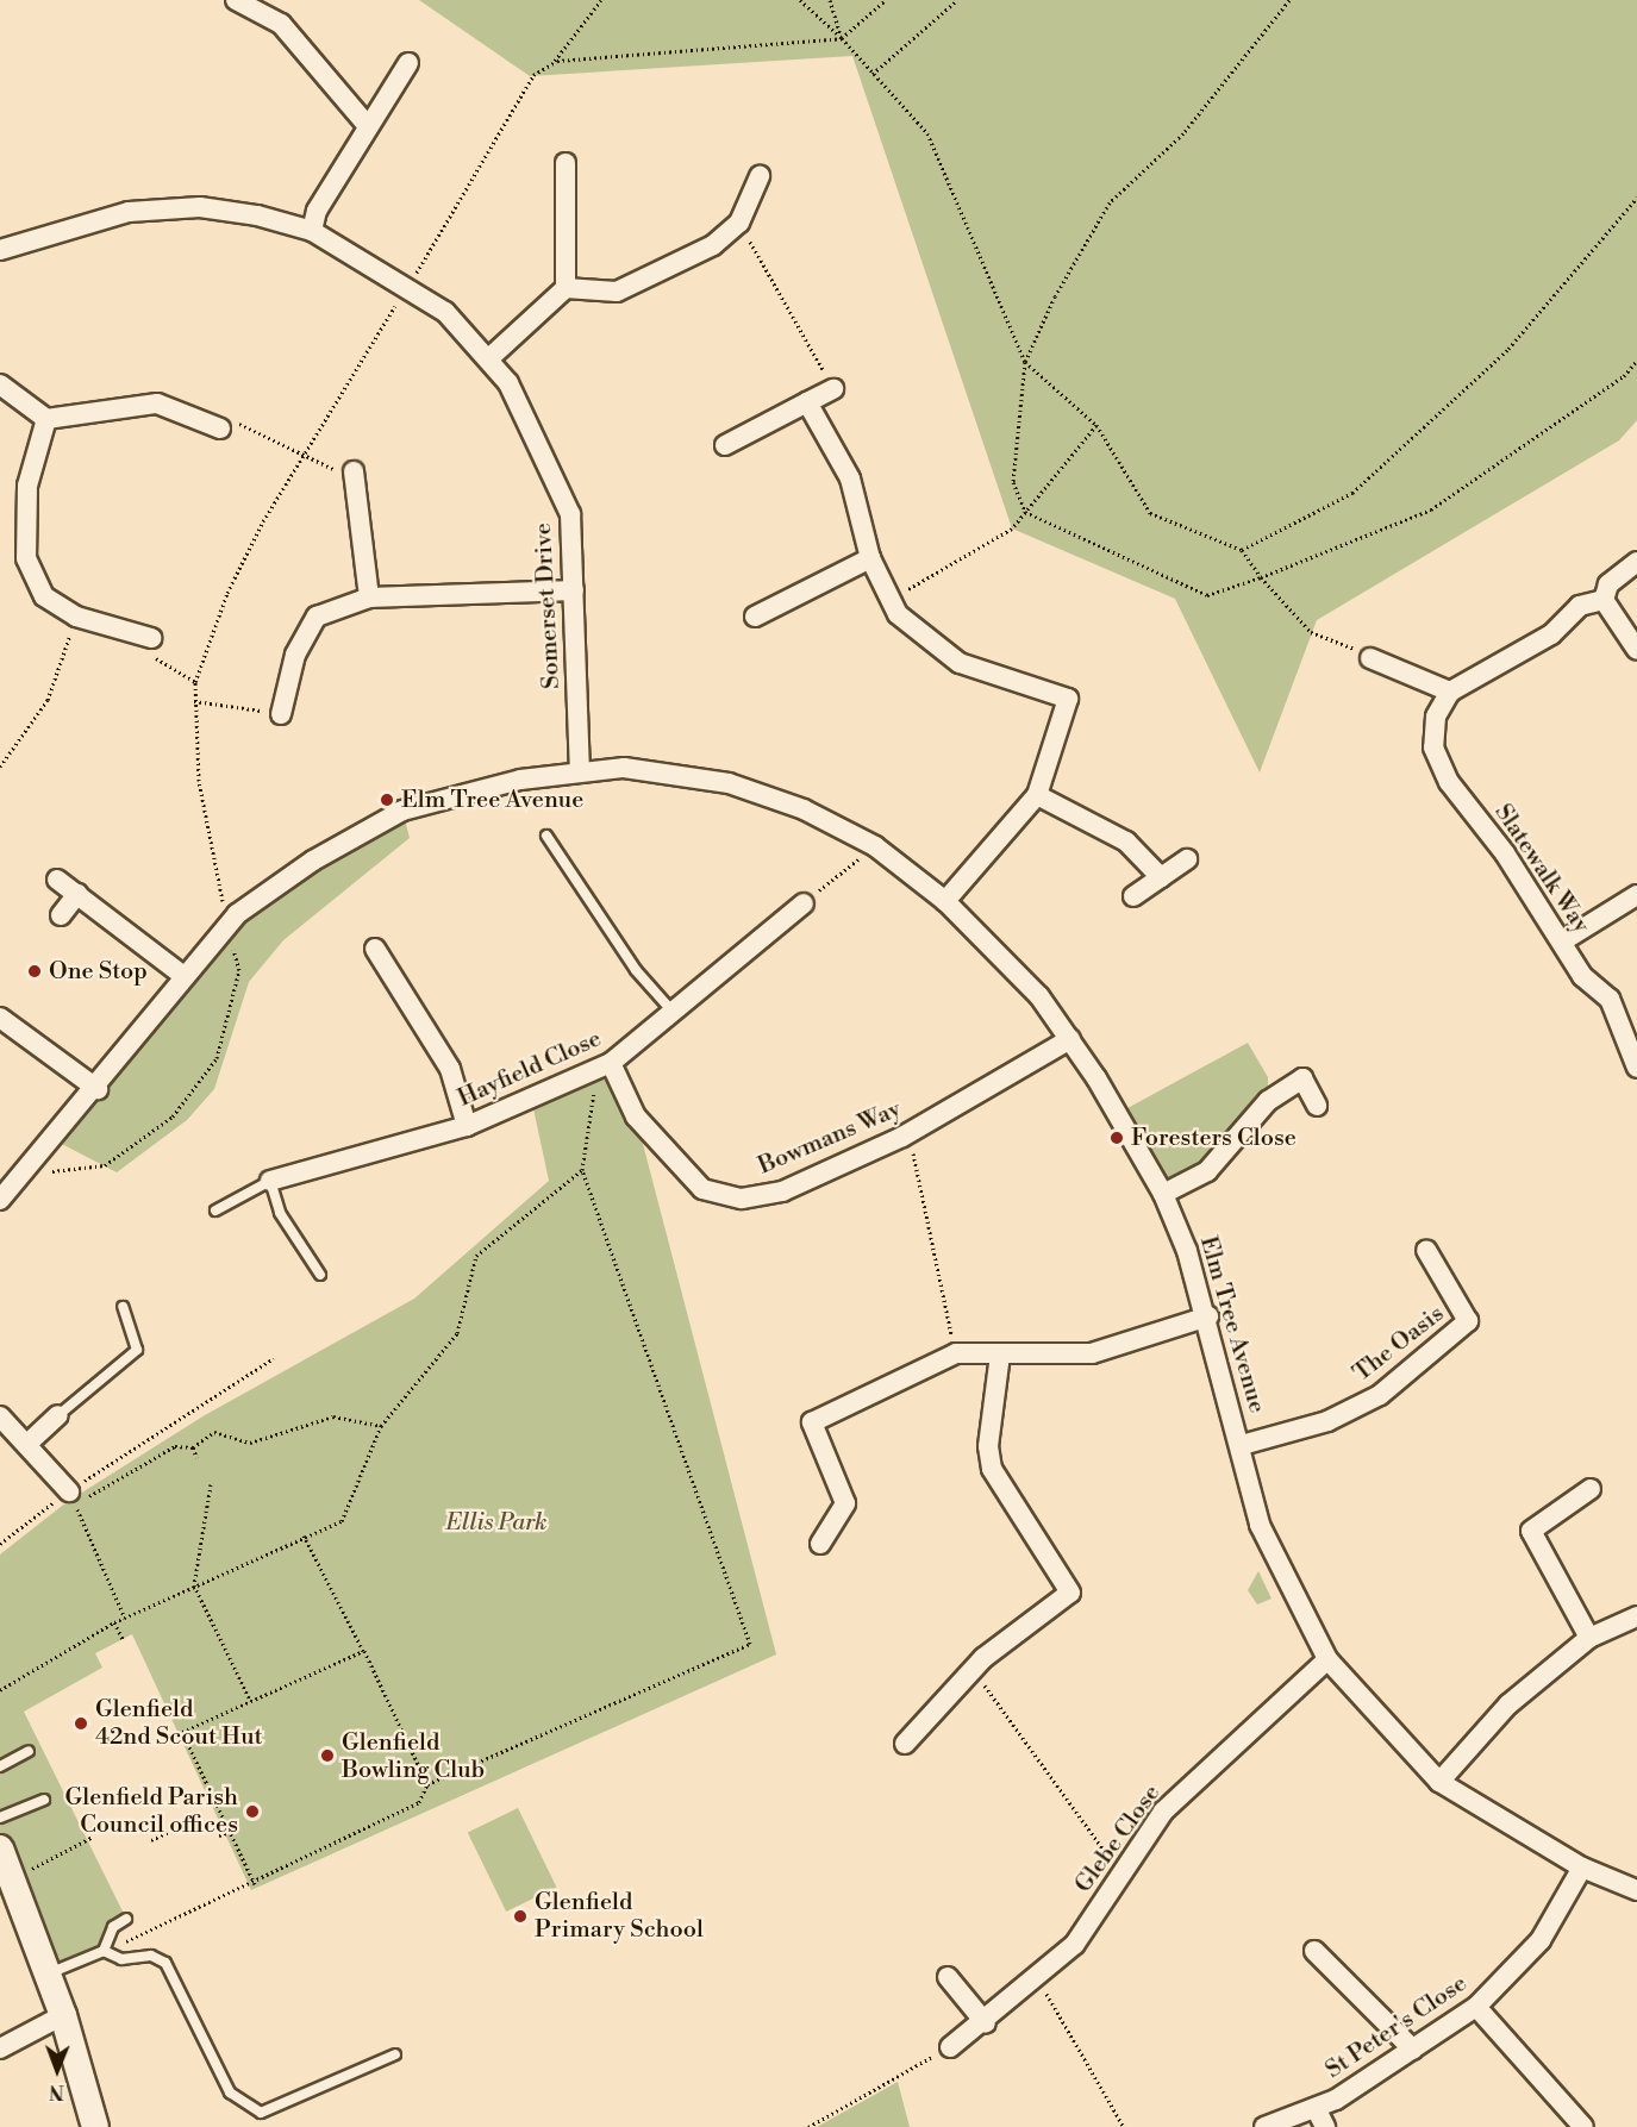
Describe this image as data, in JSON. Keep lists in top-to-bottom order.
{
  "streets": {
    "street": [
      "Somerset Drive",
      "Slatewalk Way",
      "Hayfield Close",
      "Bowmans Way",
      "Elm Tree Avenue",
      "The Oasis",
      "Glebe Close",
      "St Peter's Close"
    ]
  },
  "crossings": [
    ["Somerset Drive", "Elm Tree Avenue"],
    ["Hayfield Close", "Bowmans Way"],
    ["Bowmans Way", "Elm Tree Avenue"],
    ["Elm Tree Avenue", "The Oasis"],
    ["Elm Tree Avenue", "Glebe Close"],
    ["Elm Tree Avenue", "St Peter's Close"]
  ],
  "parks": ["Ellis Park"],
  "places": [
    "Elm Tree Avenue",
    "One Stop",
    "Foresters Close",
    "Glenfield 42nd Scout Hut",
    "Glenfield Bowling Club",
    "Glenfield Parish Council offices",
    "Glenfield Primary School"
  ],
  "north": "bottom"
}
